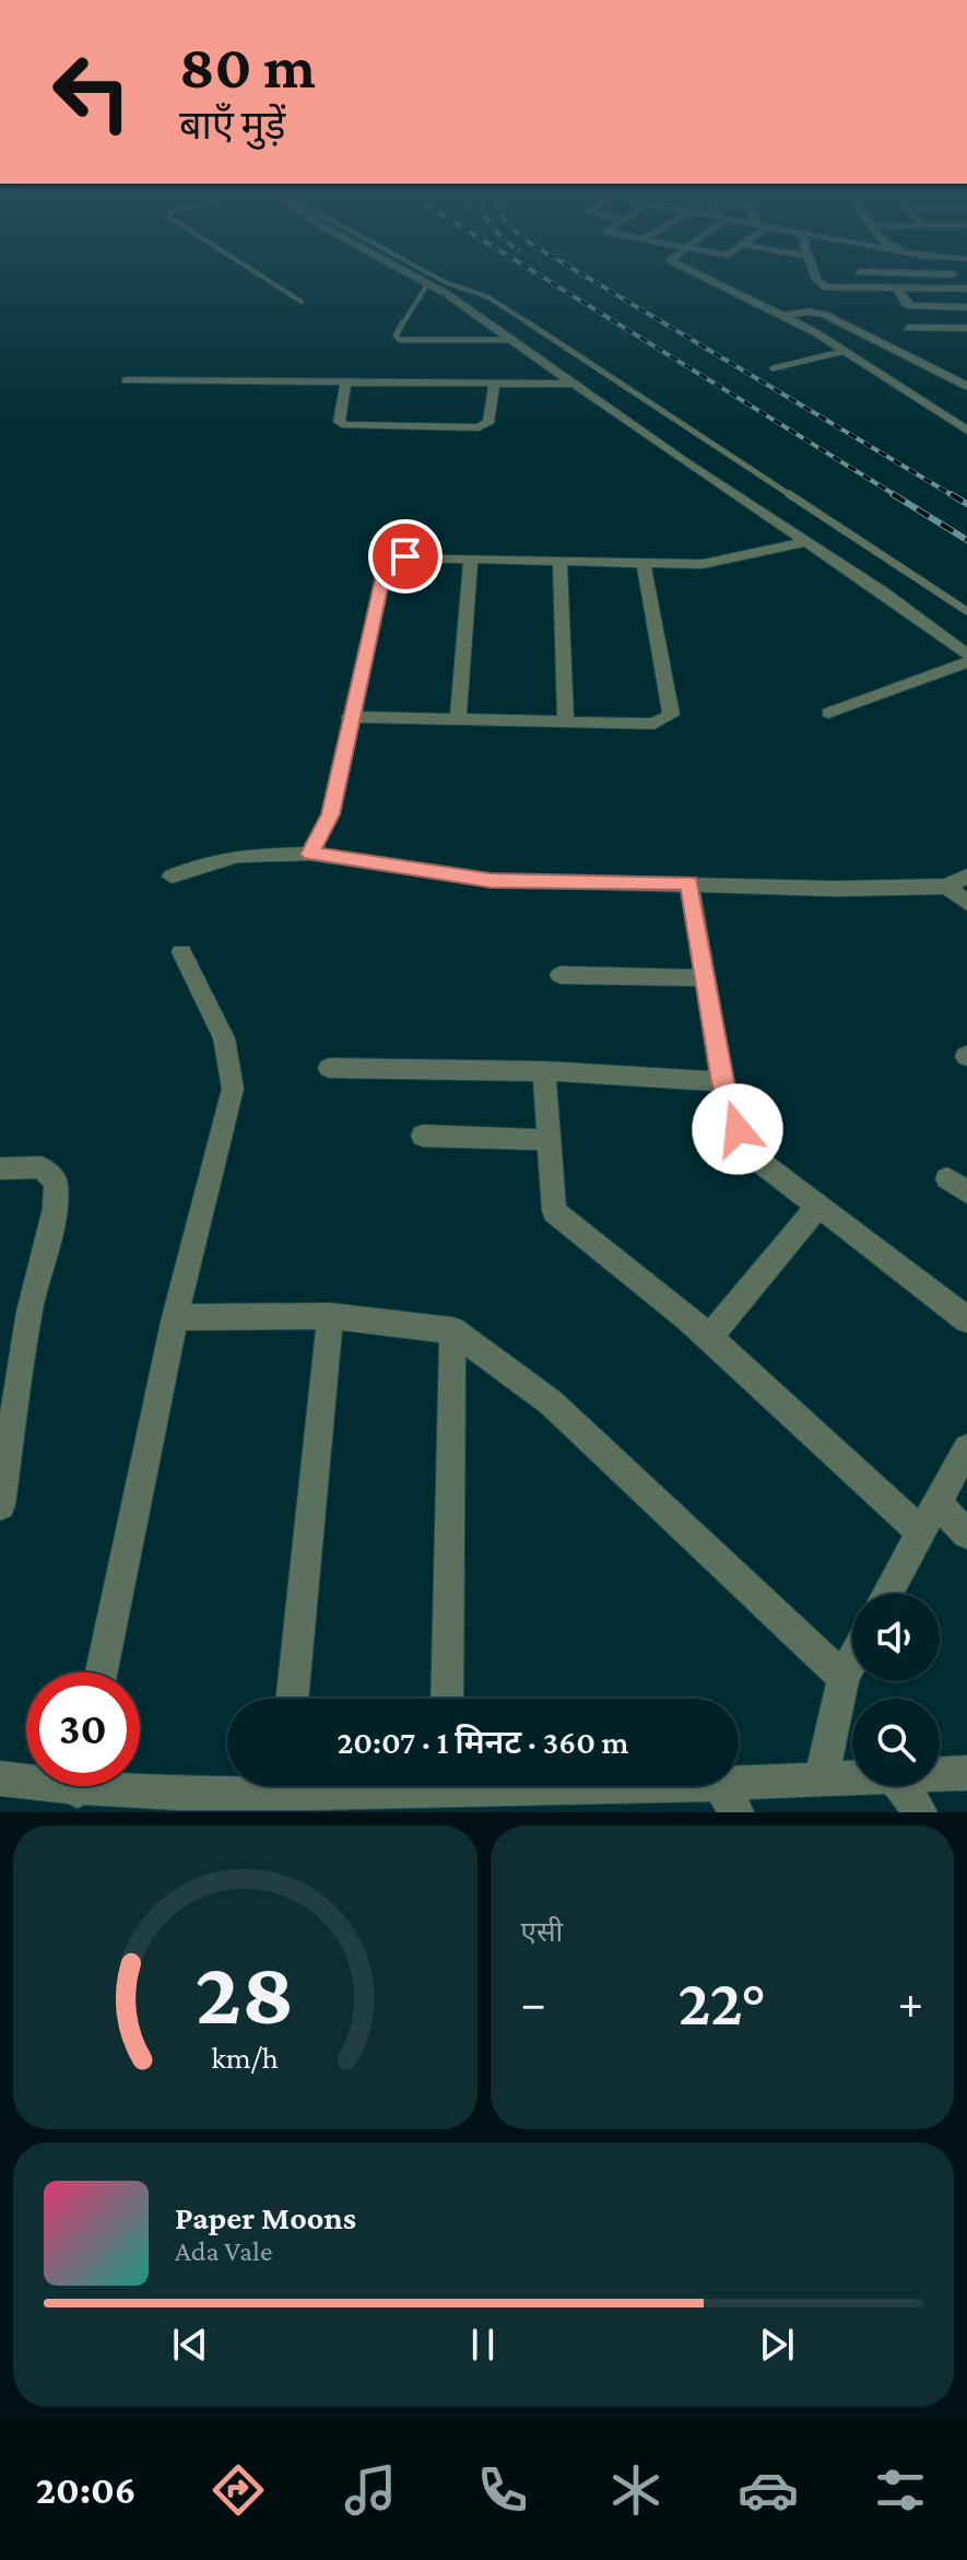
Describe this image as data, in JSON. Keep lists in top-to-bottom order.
{
  "page": {
    "turn": ["80 m", "बाएँ मुड़ें"],
    "limit": "30",
    "trip": "20:07 · 1 मिनट · 360 m",
    "tile": "एसी",
    "heat": ["−", "22°", "+"],
    "song": ["Paper Moons", "Ada Vale"],
    "tabs": "20:06",
    "gauge": ["28", "km/h"]
  }
}
